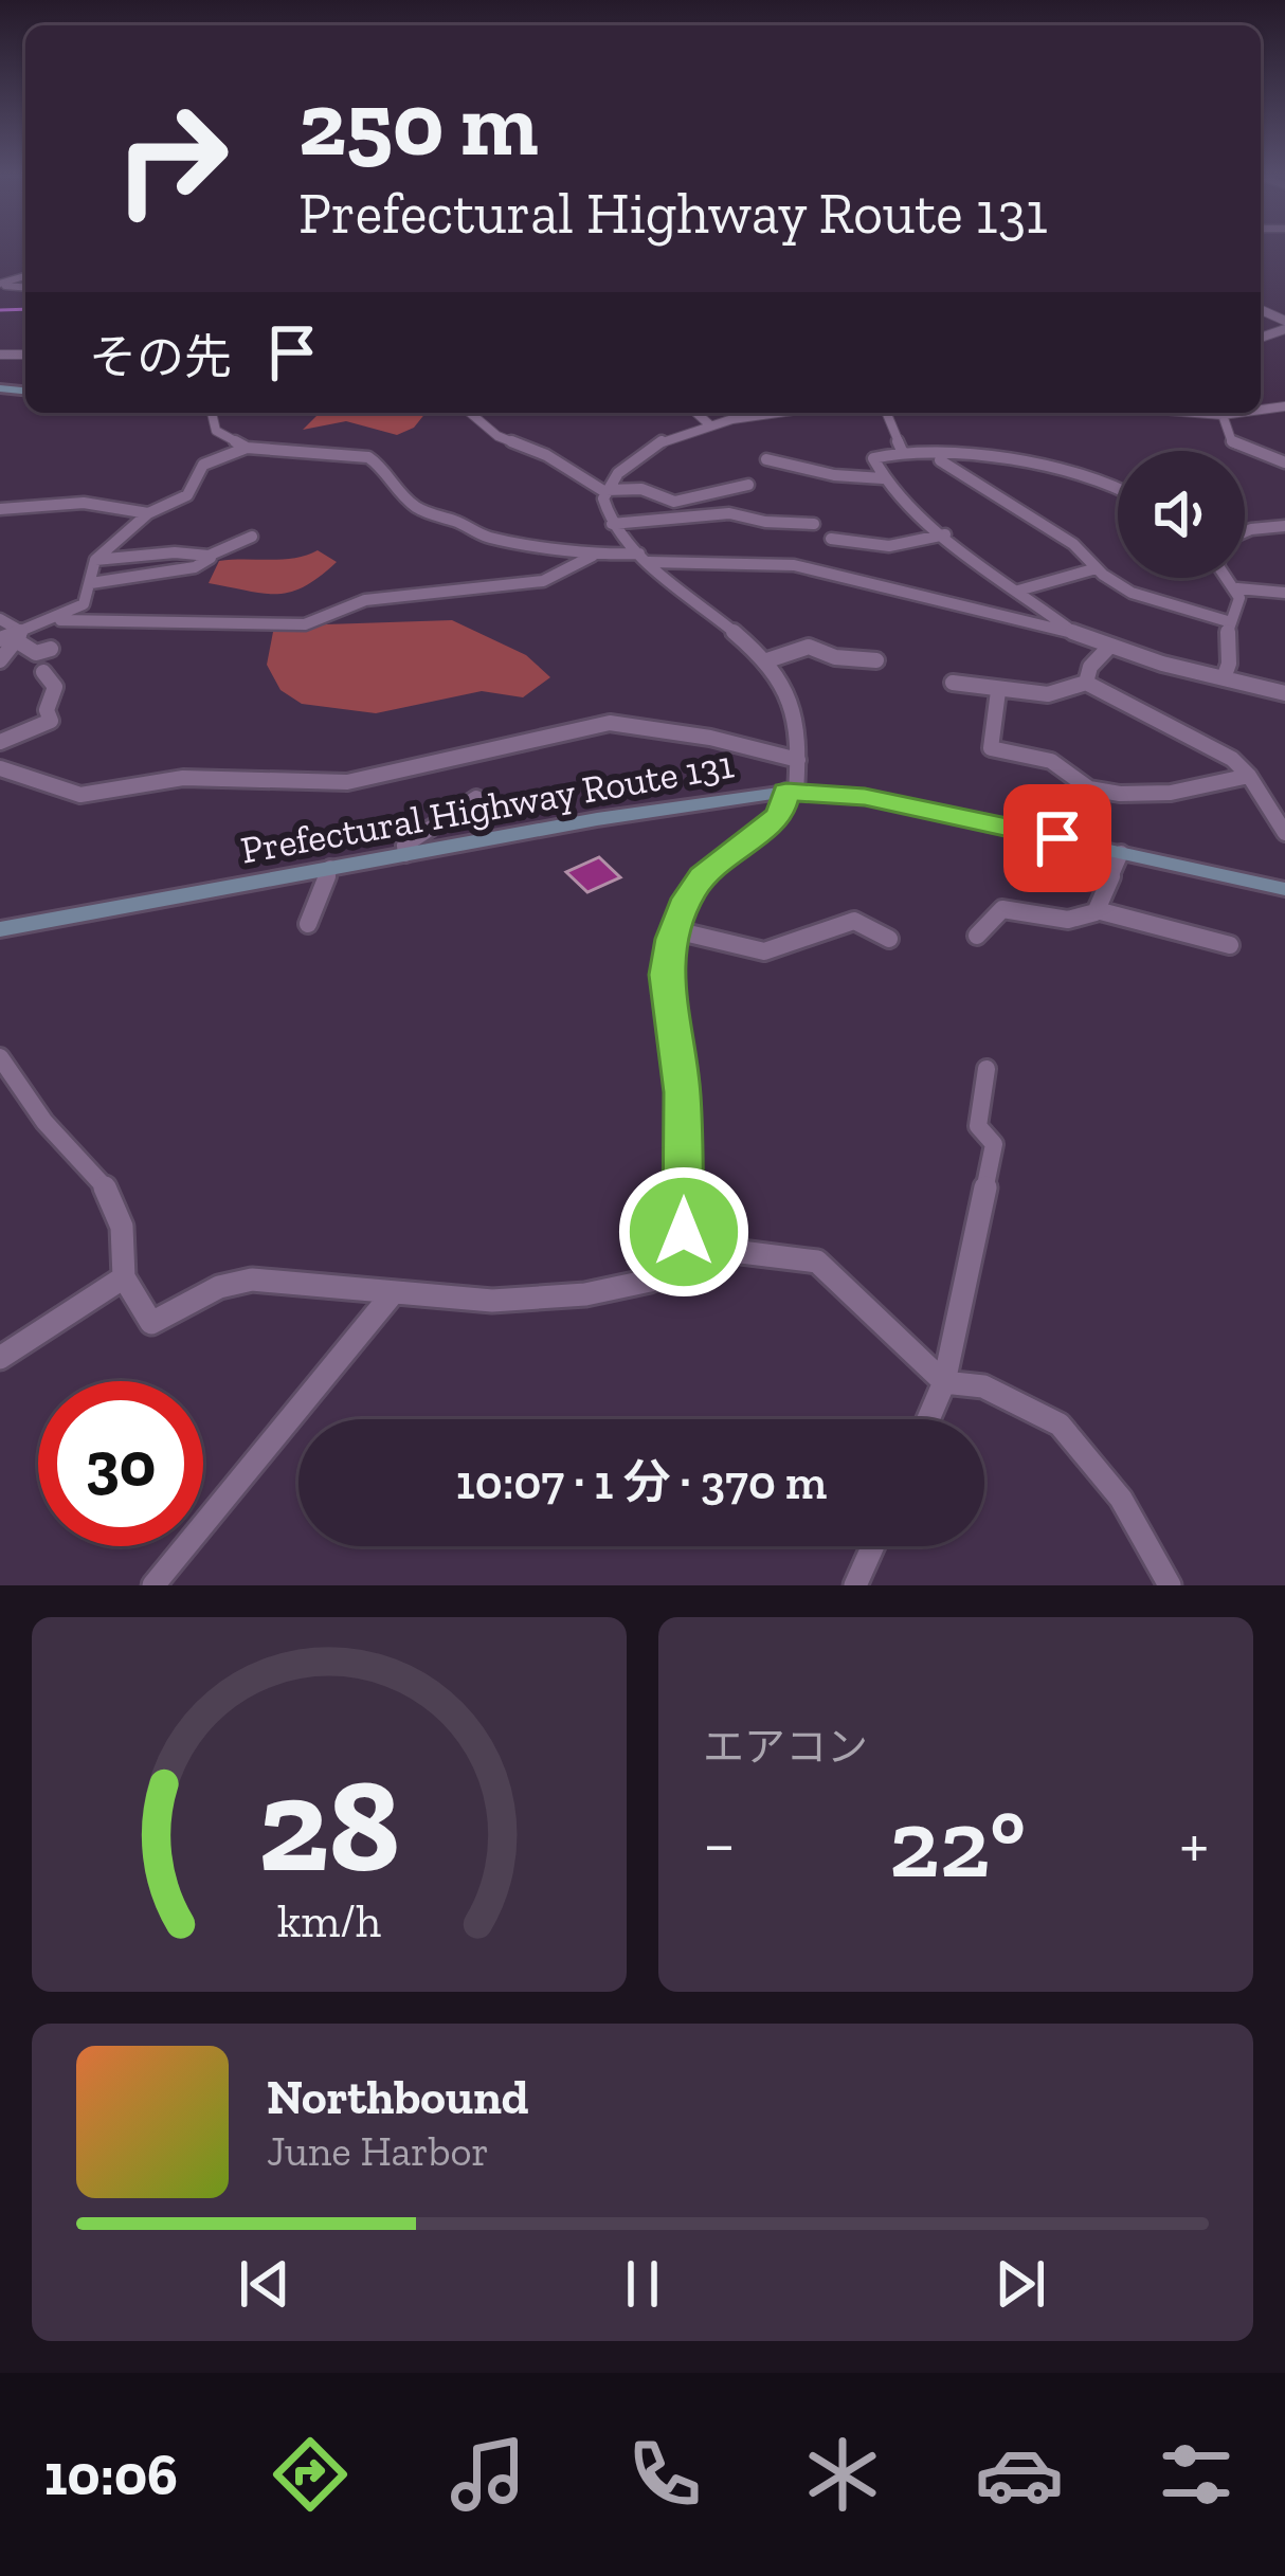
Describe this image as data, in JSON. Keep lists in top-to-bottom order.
{
  "streets": {
    "main road": ["Prefectural Highway Route 131"]
  },
  "page": {
    "turn": ["250 m", "Prefectural Highway Route 131"],
    "then": "その先",
    "limit": "30",
    "trip": "10:07 · 1 分 · 370 m",
    "tile": "エアコン",
    "heat": ["−", "22°", "+"],
    "song": ["Northbound", "June Harbor"],
    "tabs": "10:06",
    "gauge": ["28", "km/h"]
  }
}
